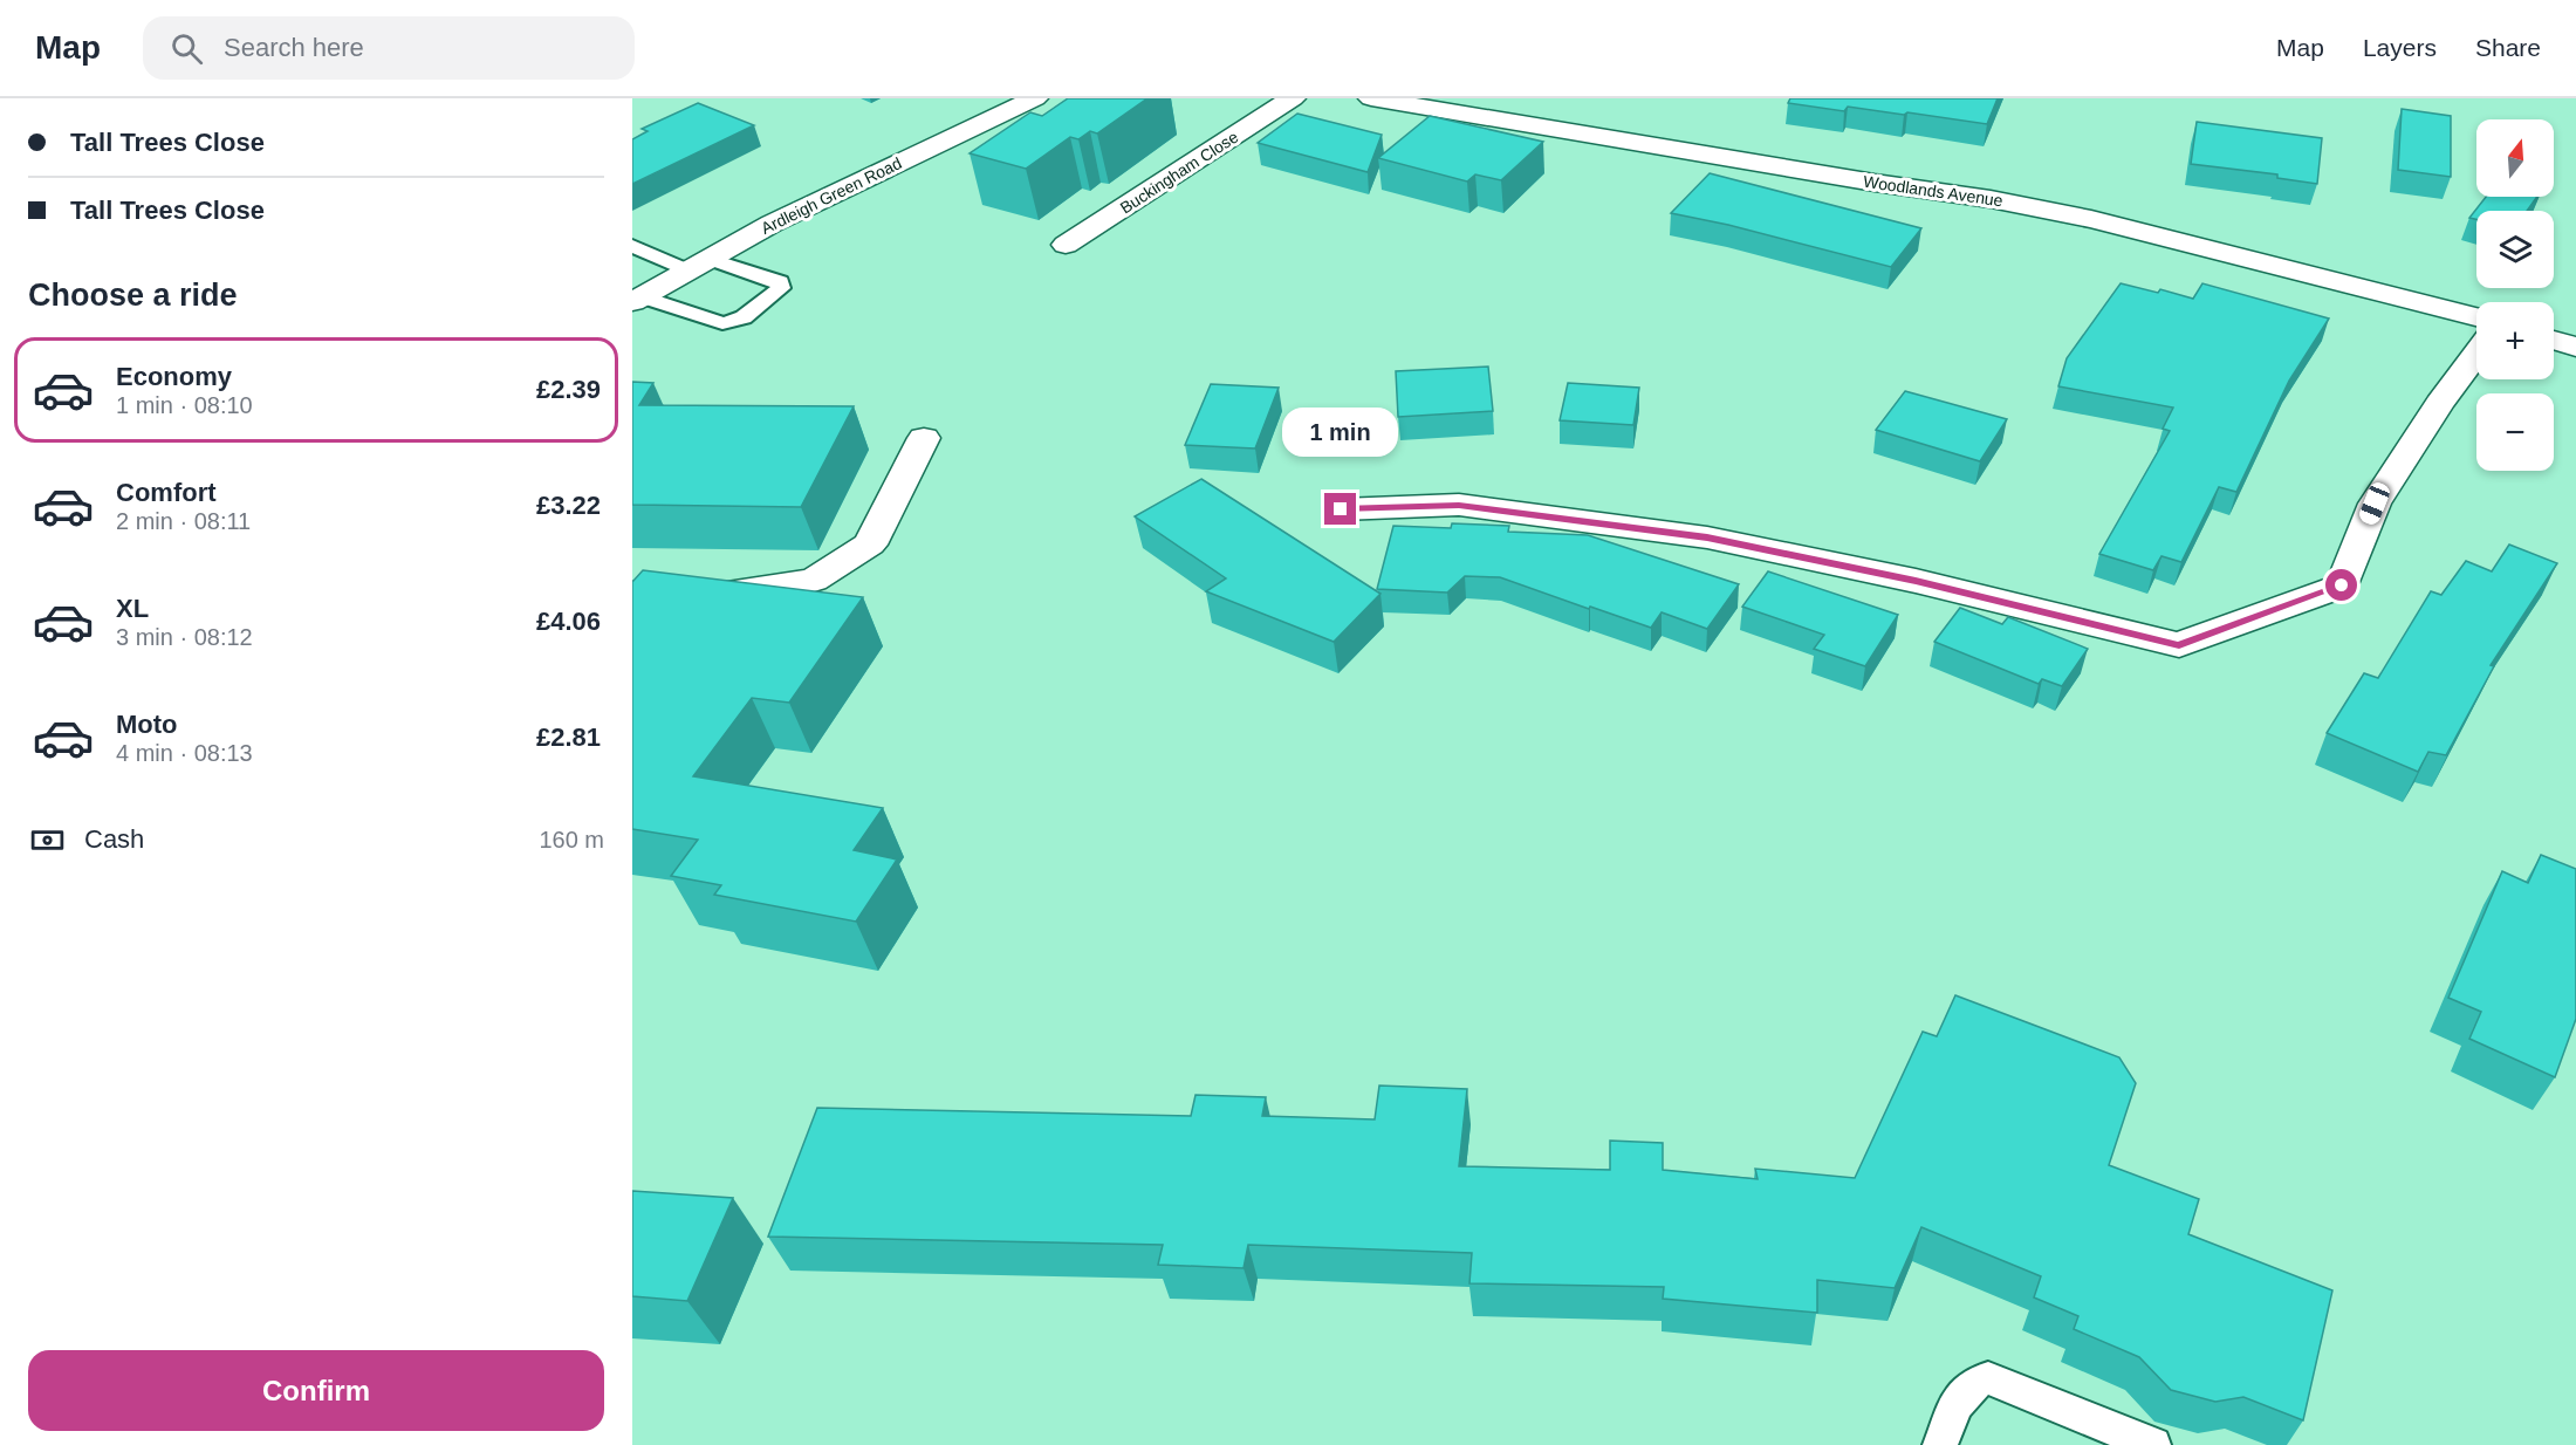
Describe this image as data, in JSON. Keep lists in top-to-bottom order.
{
  "streets": {
    "street": ["Buckingham Close", "Woodlands Avenue", "Ardleigh Green Road"]
  },
  "north": "top",
  "page": {
    "header": "Map",
    "search": "Search here",
    "nav": ["Map", "Layers", "Share"],
    "banner": ["Tall Trees Close", "Tall Trees Close"],
    "map_buttons": ["+", "−"],
    "heading": "Choose a ride",
    "list": [
      {
        "name": "Economy",
        "note": "1 min · 08:10",
        "value": "£2.39"
      },
      {
        "name": "Comfort",
        "note": "2 min · 08:11",
        "value": "£3.22"
      },
      {
        "name": "XL",
        "note": "3 min · 08:12",
        "value": "£4.06"
      },
      {
        "name": "Moto",
        "note": "4 min · 08:13",
        "value": "£2.81"
      }
    ],
    "bubble": "1 min",
    "pay": ["Cash", "160 m"],
    "buttons": "Confirm"
  }
}
